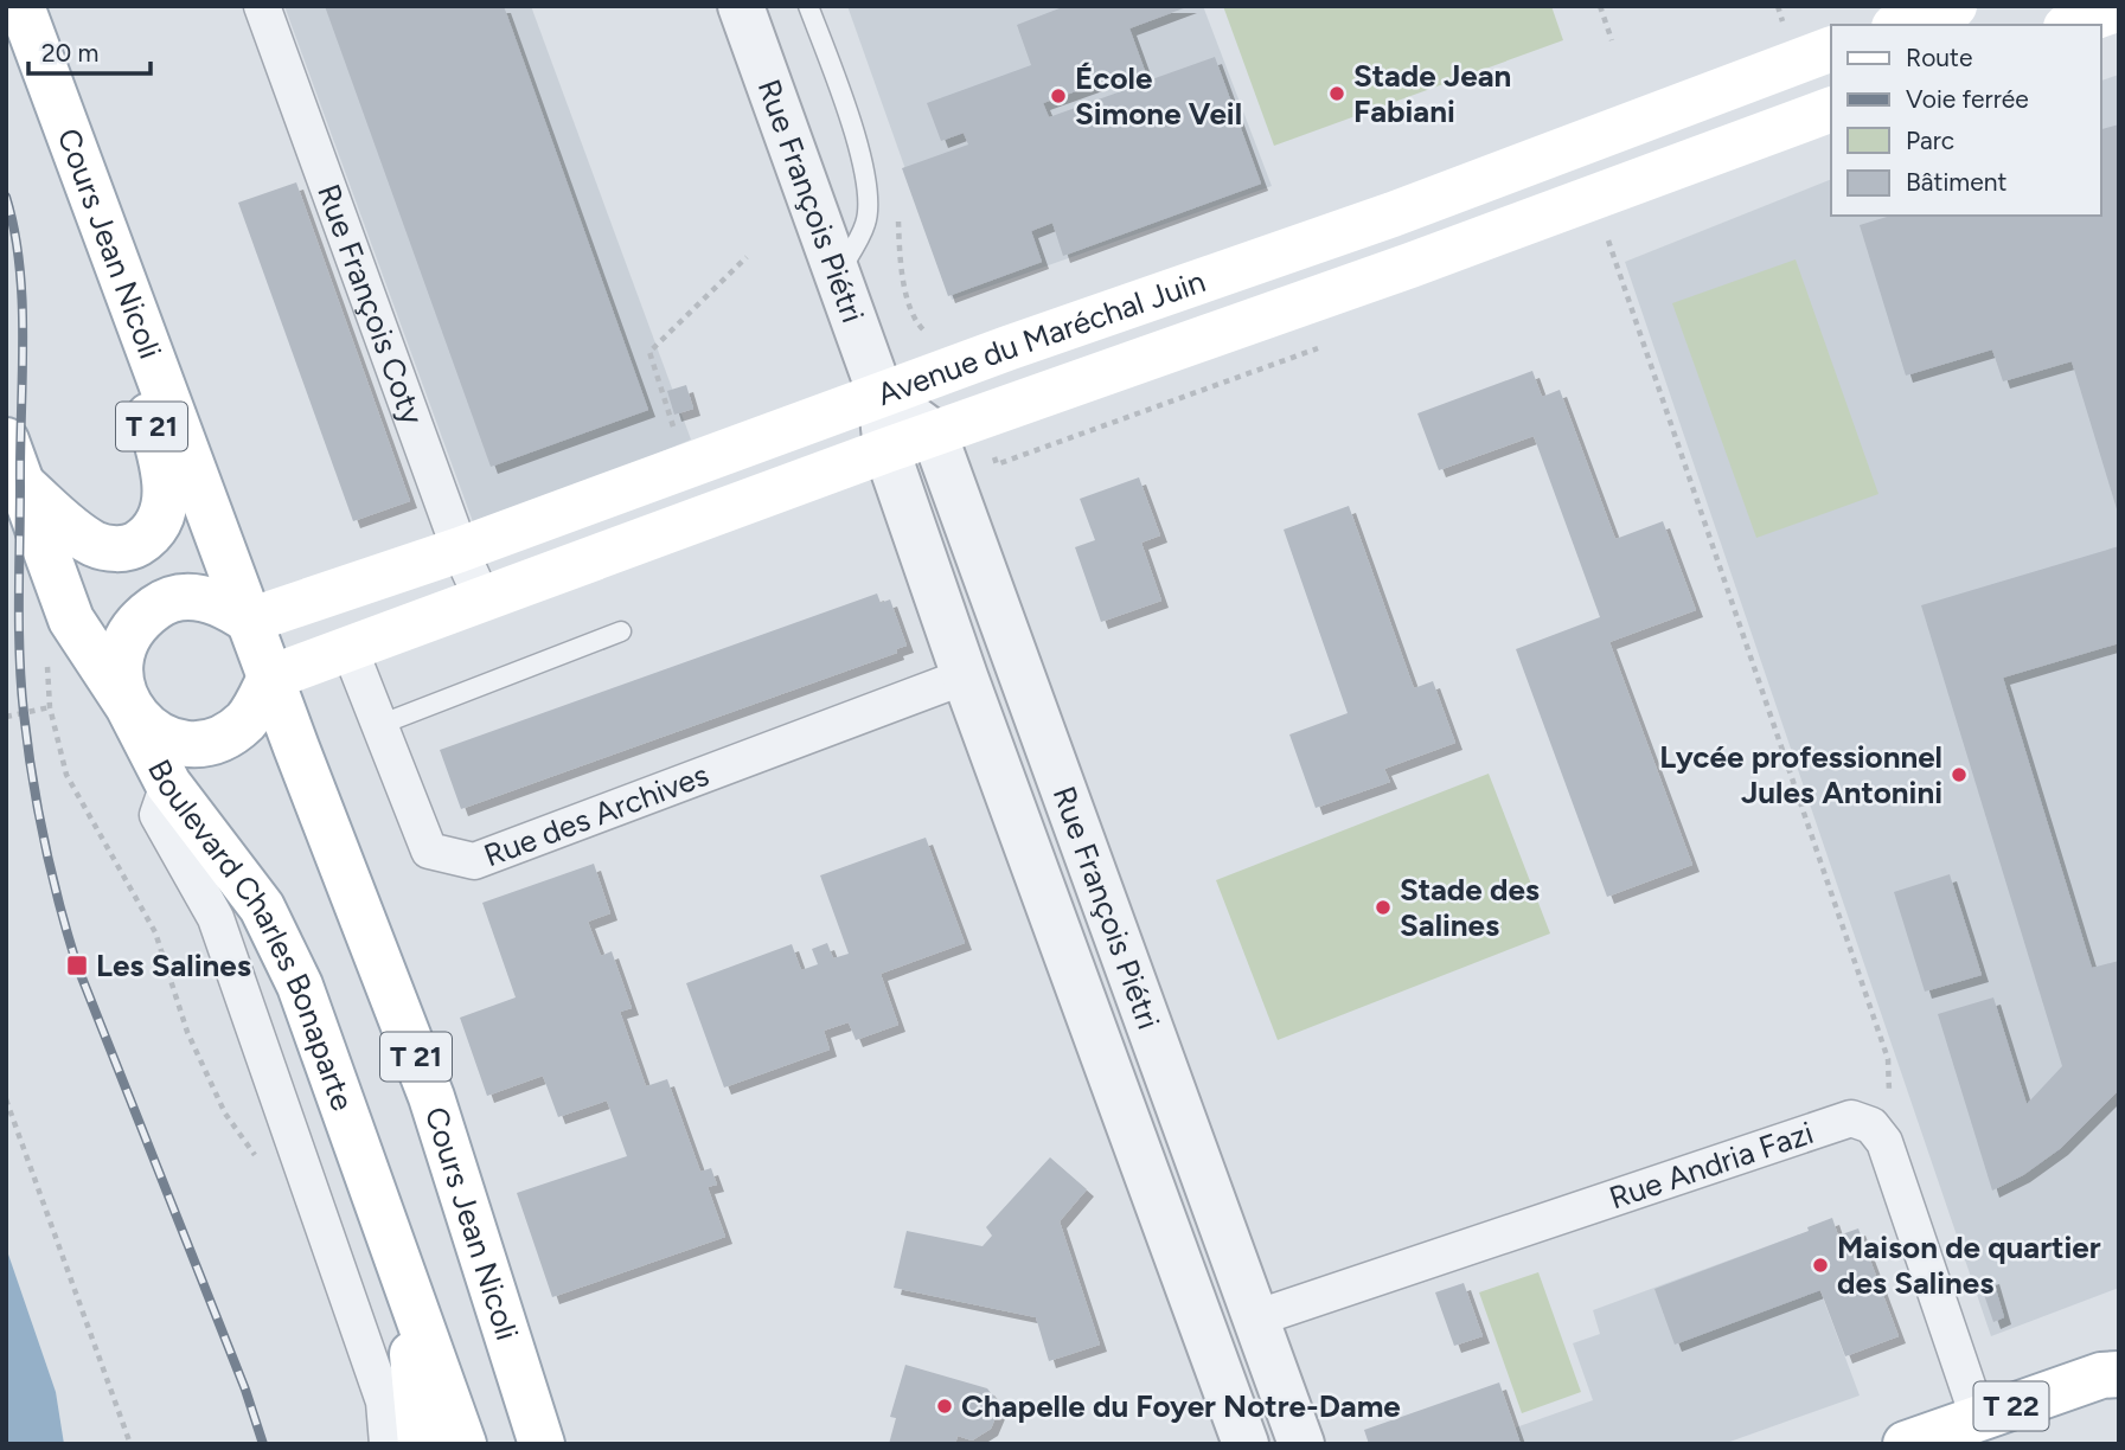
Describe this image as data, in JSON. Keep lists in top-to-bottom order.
{
  "streets": {
    "main road": [
      "Cours Jean Nicoli",
      "Avenue du Maréchal Juin",
      "T 21",
      "Boulevard Charles Bonaparte",
      "T 22"
    ],
    "street": [
      "Rue François Piétri",
      "Rue François Coty",
      "Rue des Archives",
      "Rue Andria Fazi"
    ]
  },
  "crossings": [
    ["Rue François Piétri", "Avenue du Maréchal Juin"],
    ["Rue François Piétri", "Rue des Archives"],
    ["Rue François Piétri", "Rue Andria Fazi"],
    ["Cours Jean Nicoli", "Avenue du Maréchal Juin"],
    ["Cours Jean Nicoli", "T 21"],
    ["Cours Jean Nicoli", "Boulevard Charles Bonaparte"],
    ["Rue François Coty", "Avenue du Maréchal Juin"],
    ["Avenue du Maréchal Juin", "Rue des Archives"],
    ["Avenue du Maréchal Juin", "Boulevard Charles Bonaparte"],
    ["T 21", "Boulevard Charles Bonaparte"]
  ],
  "places": {
    "other": [
      "Stade Jean Fabiani",
      "École Simone Veil",
      "Lycée professionnel Jules Antonini",
      "Stade des Salines",
      "Maison de quartier des Salines",
      "Chapelle du Foyer Notre-Dame"
    ],
    "transit": ["Les Salines"]
  },
  "legend": [
    "Route",
    "Voie ferrée",
    "Parc",
    "Bâtiment"
  ],
  "scale_bar": "20 m"
}
